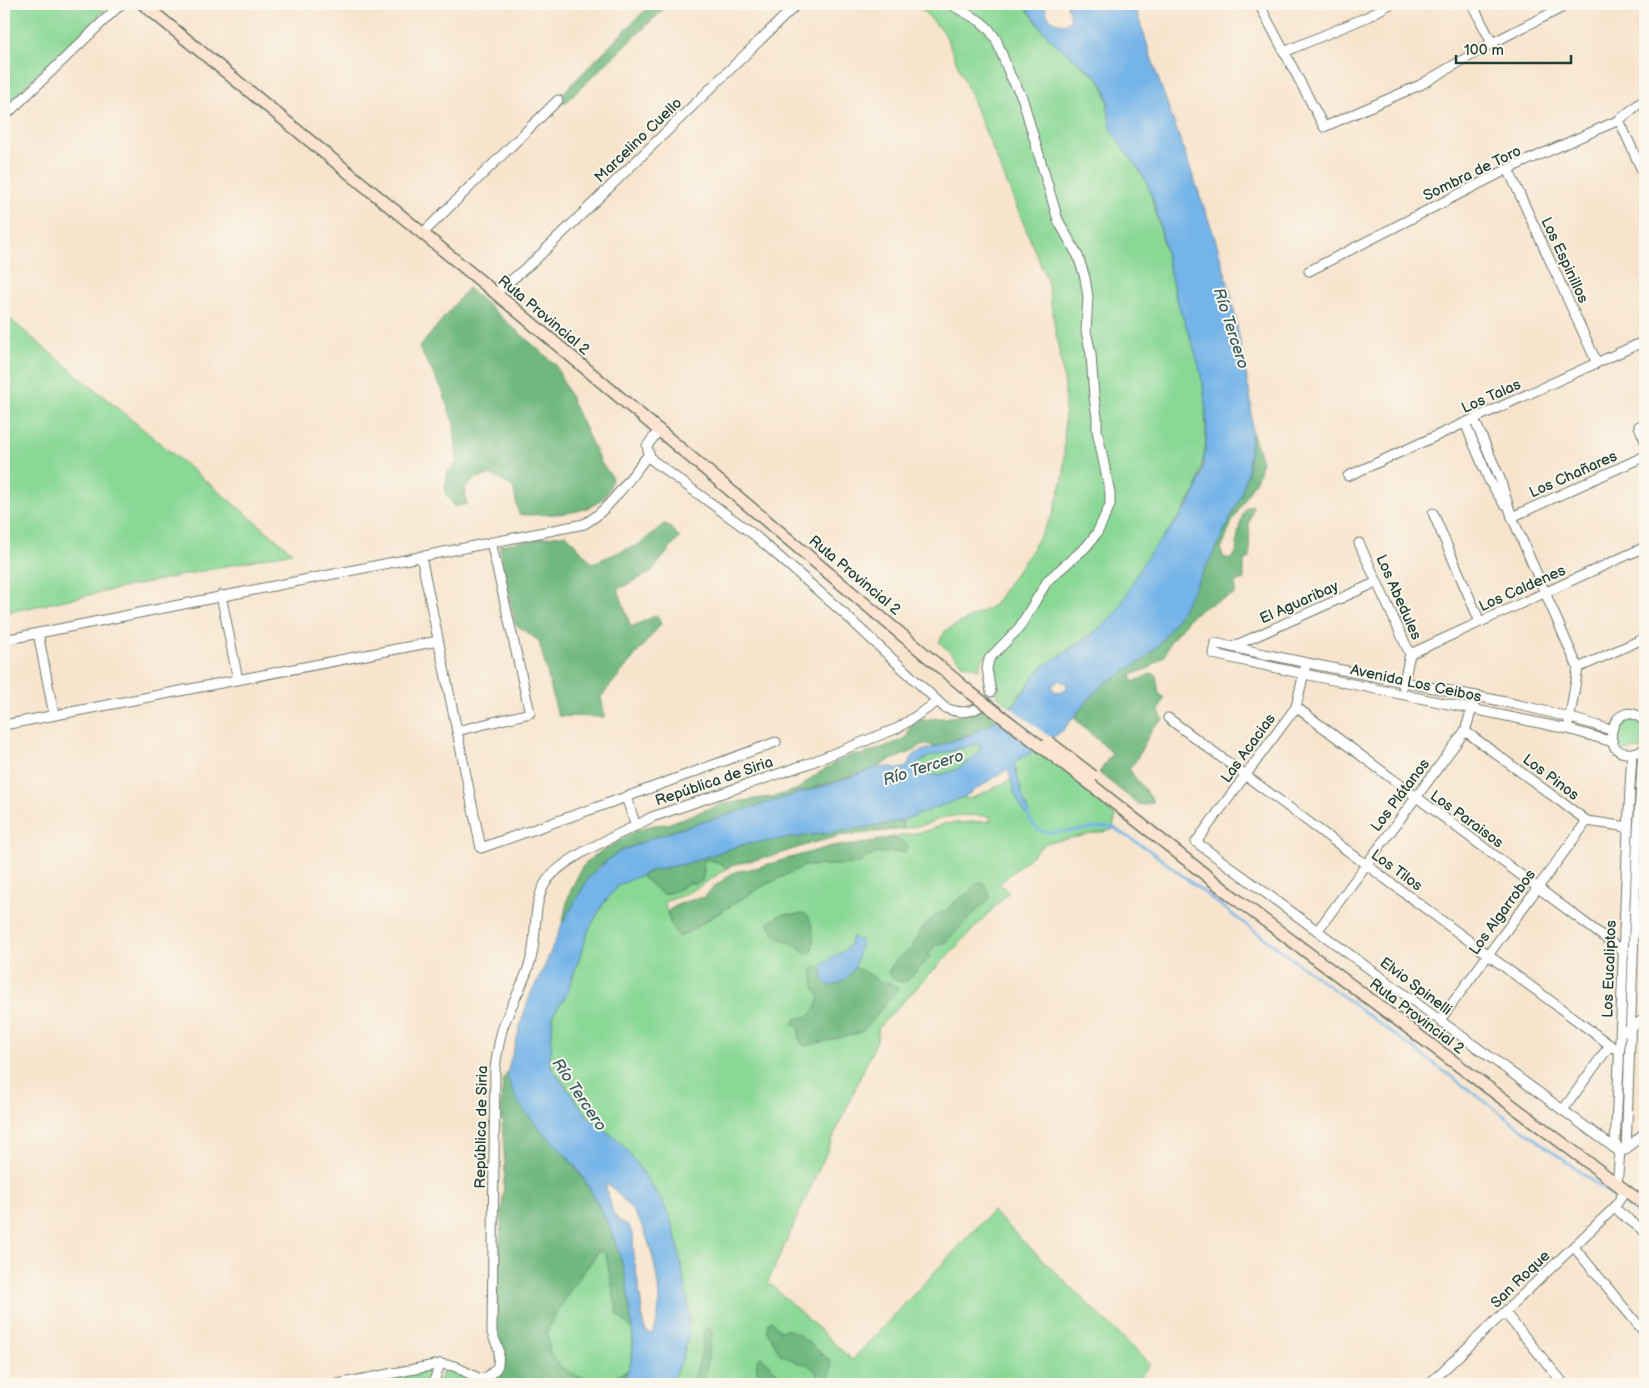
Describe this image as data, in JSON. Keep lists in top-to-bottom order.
{
  "streets": {
    "main road": ["Ruta Provincial 2"],
    "street": [
      "Marcelino Cuello",
      "Sombra de Toro",
      "Los Espinillos",
      "Los Talas",
      "Los Chañares",
      "Los Caldenes",
      "Los Abedules",
      "El Aguaribay",
      "Avenida Los Ceibos",
      "Las Acacias",
      "Los Pinos",
      "República de Siria",
      "Los Plátanos",
      "Los Paraisos",
      "Los Tilos",
      "Los Algarrobos",
      "Los Eucaliptos",
      "Elvio Spinelli",
      "San Roque"
    ]
  },
  "crossings": [
    ["Marcelino Cuello", "Ruta Provincial 2"],
    ["Sombra de Toro", "Los Espinillos"],
    ["Los Espinillos", "Los Talas"],
    ["Ruta Provincial 2", "Los Eucaliptos"],
    ["Ruta Provincial 2", "San Roque"],
    ["Los Caldenes", "Los Abedules"],
    ["Los Abedules", "El Aguaribay"],
    ["Los Abedules", "Avenida Los Ceibos"],
    ["El Aguaribay", "Avenida Los Ceibos"],
    ["Avenida Los Ceibos", "Las Acacias"],
    ["Avenida Los Ceibos", "Los Plátanos"],
    ["Avenida Los Ceibos", "Los Eucaliptos"],
    ["Las Acacias", "Los Paraisos"],
    ["Las Acacias", "Los Tilos"],
    ["Las Acacias", "Elvio Spinelli"],
    ["Los Pinos", "Los Plátanos"],
    ["Los Pinos", "Los Algarrobos"],
    ["Los Pinos", "Los Eucaliptos"],
    ["Los Plátanos", "Los Paraisos"],
    ["Los Plátanos", "Los Tilos"],
    ["Los Plátanos", "Elvio Spinelli"],
    ["Los Paraisos", "Los Algarrobos"],
    ["Los Paraisos", "Los Eucaliptos"],
    ["Los Tilos", "Los Algarrobos"],
    ["Los Tilos", "Los Eucaliptos"],
    ["Los Algarrobos", "Elvio Spinelli"],
    ["Los Eucaliptos", "Elvio Spinelli"],
    ["Los Eucaliptos", "San Roque"]
  ],
  "water": ["Río Tercero"],
  "scale_bar": "100 m"
}
